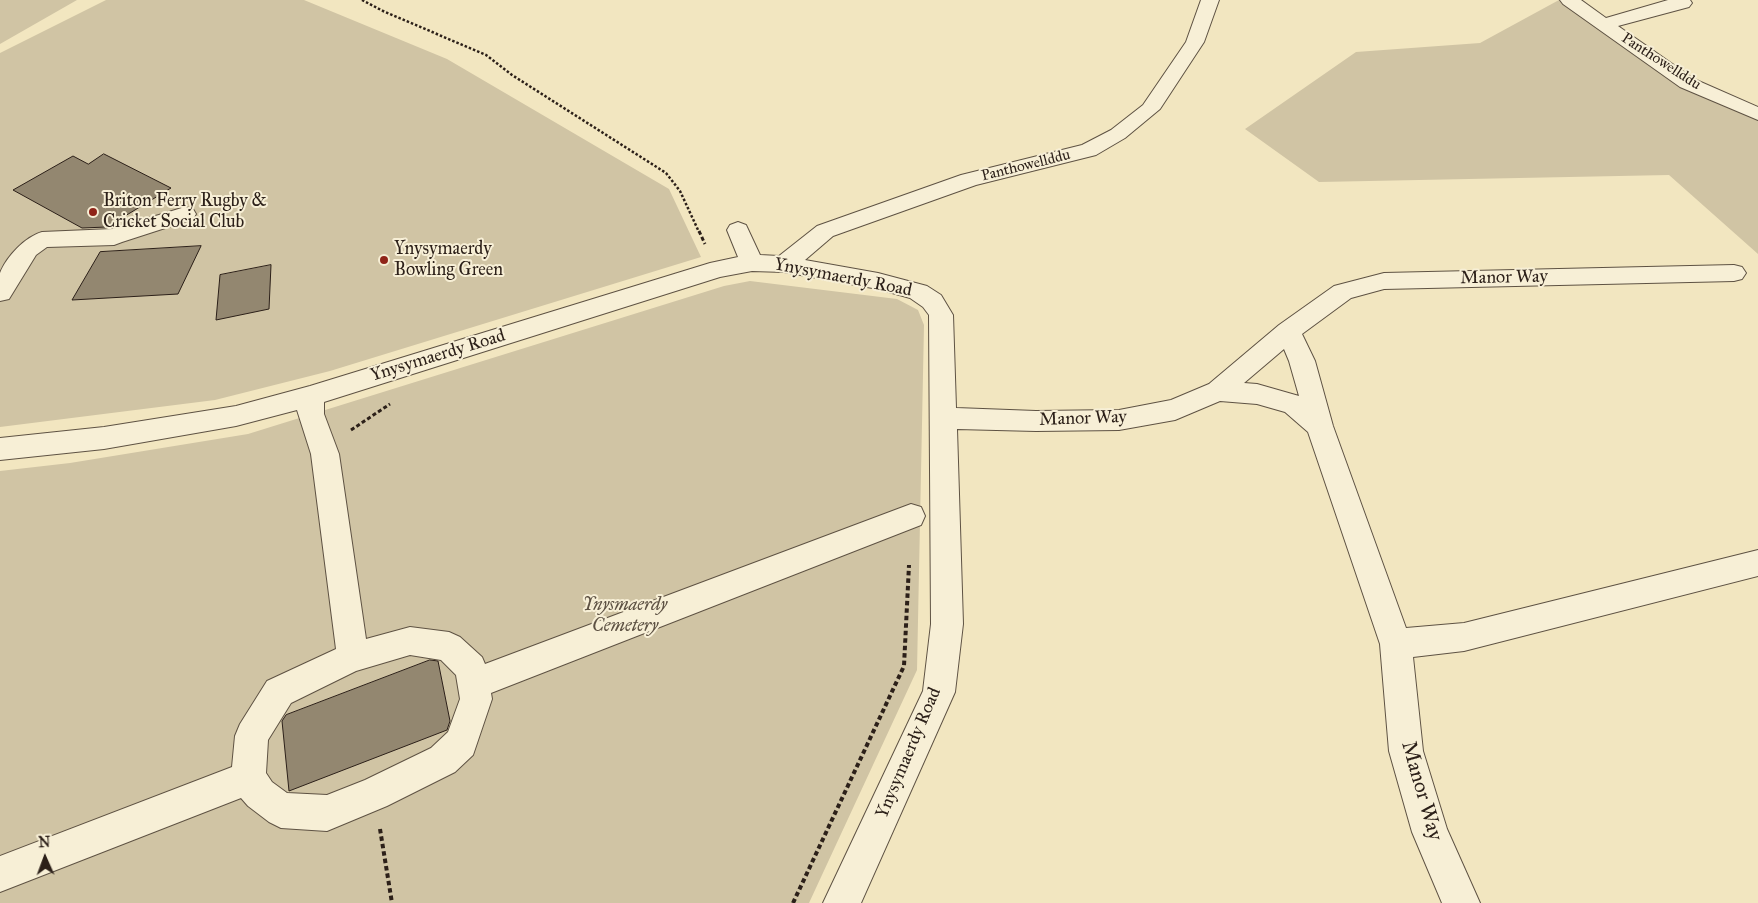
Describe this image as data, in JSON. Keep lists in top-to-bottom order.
{
  "streets": {
    "street": ["Panthowellddu", "Ynysymaerdy Road", "Manor Way"]
  },
  "crossings": [
    ["Panthowellddu", "Ynysymaerdy Road"],
    ["Ynysymaerdy Road", "Manor Way"]
  ],
  "parks": ["Ynysmaerdy Cemetery"],
  "places": ["Briton Ferry Rugby & Cricket Social Club", "Ynysymaerdy Bowling Green"],
  "north": "top"
}
